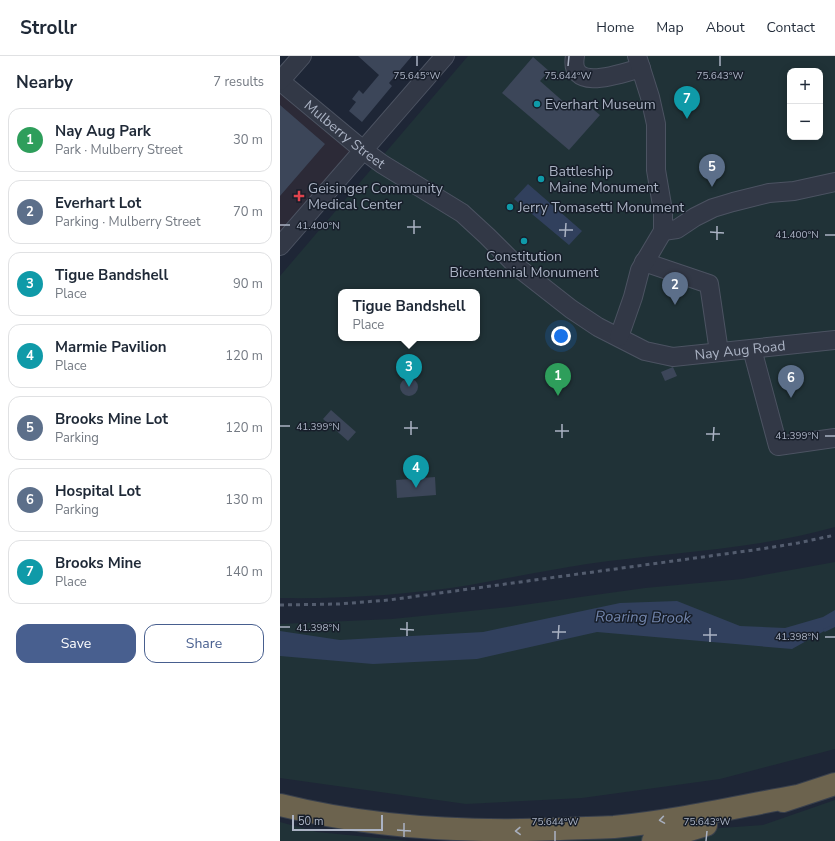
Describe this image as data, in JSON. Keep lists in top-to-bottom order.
{
  "streets": {
    "street": ["Mulberry Street", "Nay Aug Road"]
  },
  "crossings": [
    ["Mulberry Street", "Nay Aug Road"]
  ],
  "water": ["Roaring Brook"],
  "places": {
    "other": [
      "Everhart Museum",
      "Battleship Maine Monument",
      "Jerry Tomasetti Monument",
      "Constitution Bicentennial Monument"
    ],
    "health": ["Geisinger Community Medical Center"]
  },
  "scale_bar": "50 m",
  "page": {
    "header": "Strollr",
    "nav": [
      "Home",
      "Map",
      "About",
      "Contact"
    ],
    "heading": ["Nearby", "7 results"],
    "map_buttons": ["+", "−"],
    "pins": [
      "7",
      "5",
      "2",
      "3",
      "1",
      "6",
      "4"
    ],
    "list": [
      {
        "mark": "1",
        "name": "Nay Aug Park",
        "note": "Park · Mulberry Street",
        "value": "30 m"
      },
      {
        "mark": "2",
        "name": "Everhart Lot",
        "note": "Parking · Mulberry Street",
        "value": "70 m"
      },
      {
        "mark": "3",
        "name": "Tigue Bandshell",
        "note": "Place",
        "value": "90 m"
      },
      {
        "mark": "4",
        "name": "Marmie Pavilion",
        "note": "Place",
        "value": "120 m"
      },
      {
        "mark": "5",
        "name": "Brooks Mine Lot",
        "note": "Parking",
        "value": "120 m"
      },
      {
        "mark": "6",
        "name": "Hospital Lot",
        "note": "Parking",
        "value": "130 m"
      },
      {
        "mark": "7",
        "name": "Brooks Mine",
        "note": "Place",
        "value": "140 m"
      }
    ],
    "popup": ["Tigue Bandshell", "Place"],
    "buttons": ["Save", "Share"],
    "scale": "50 m"
  },
  "coordinates": [
    "75.645°W",
    "75.644°W",
    "75.643°W",
    "41.400°N",
    "41.399°N",
    "41.398°N"
  ]
}
